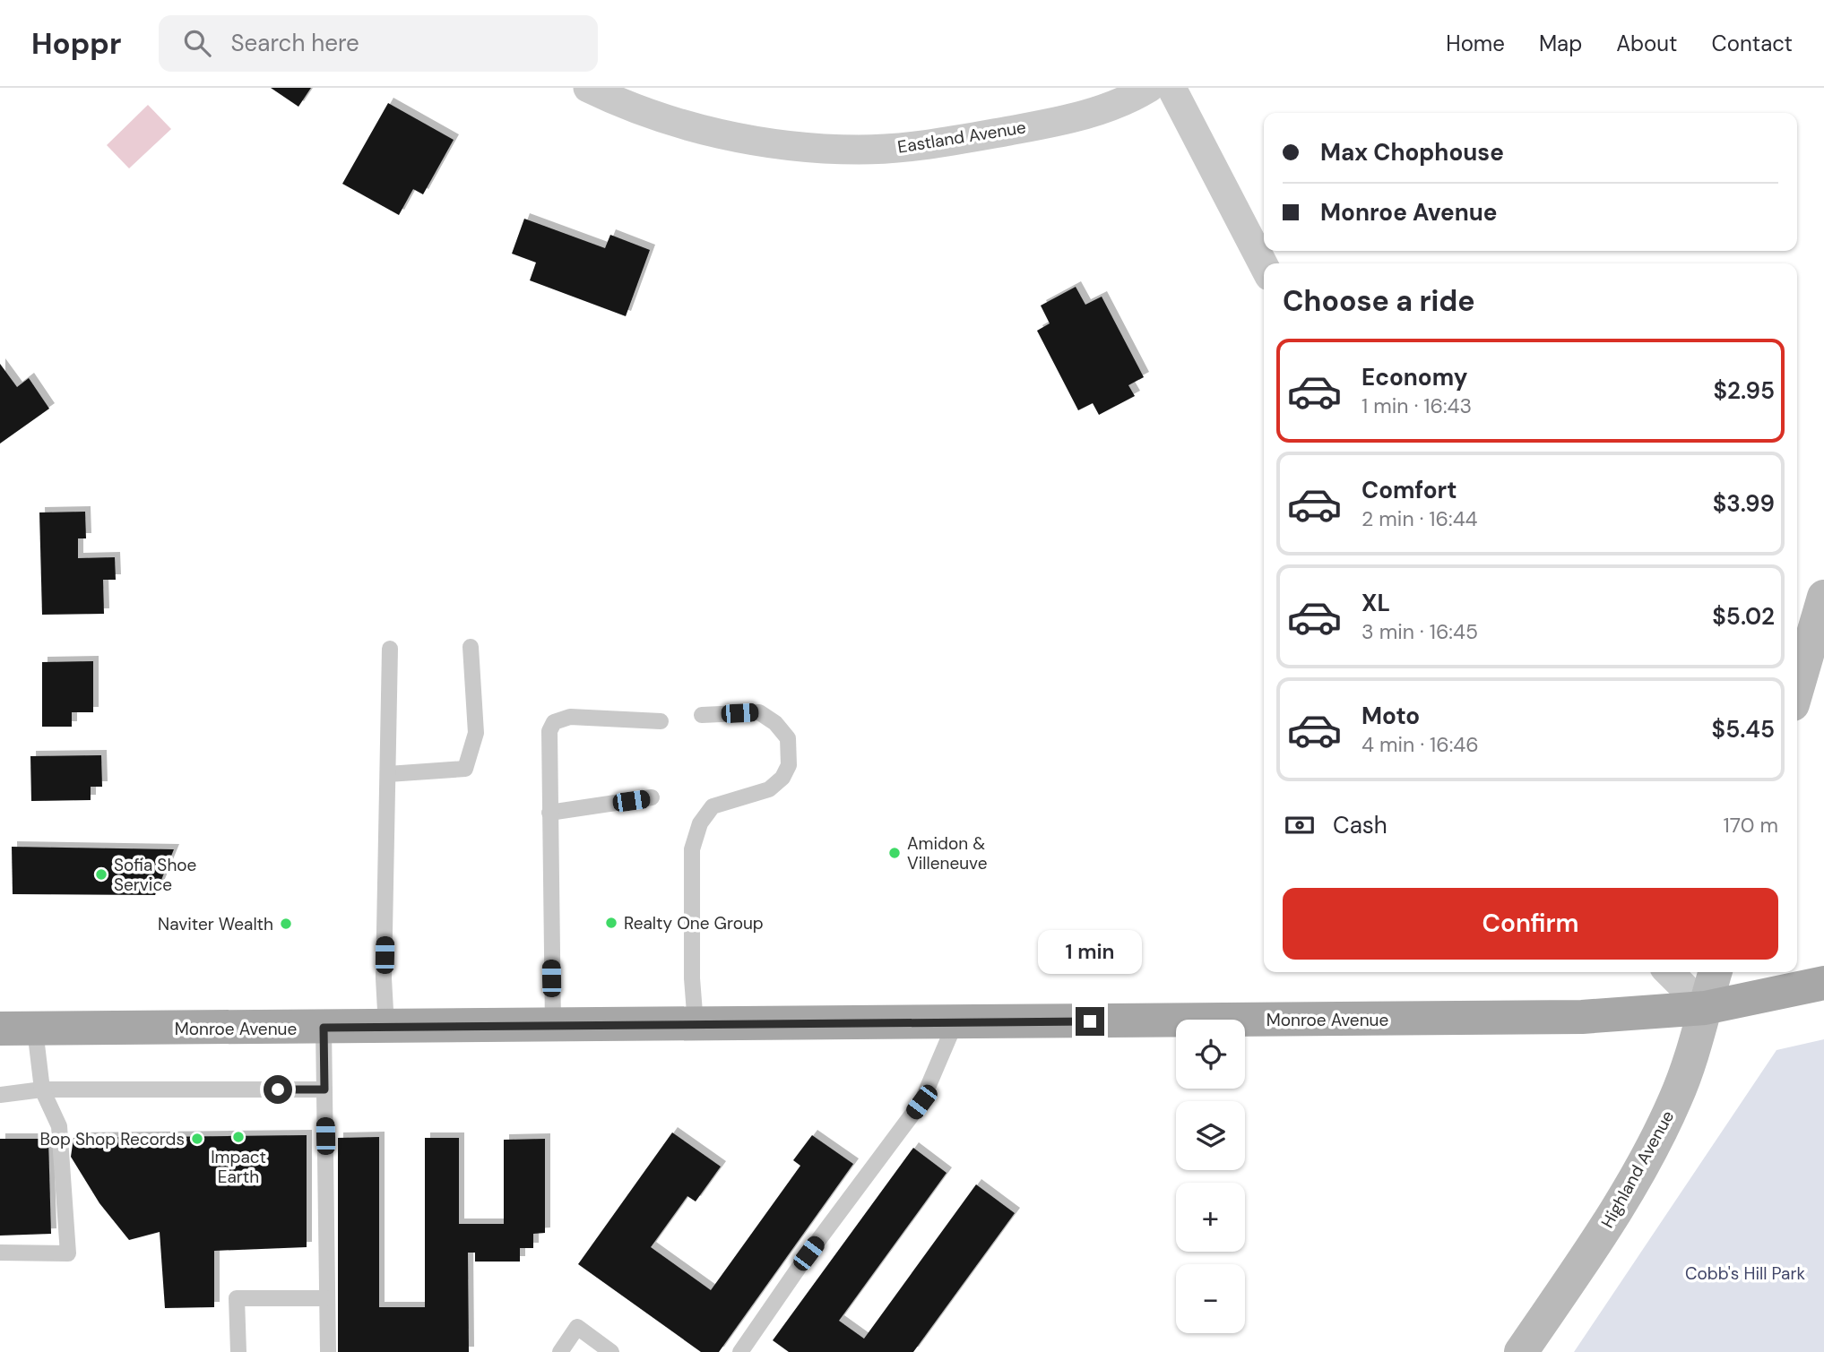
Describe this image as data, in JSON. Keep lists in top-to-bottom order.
{
  "streets": {
    "main road": ["Monroe Avenue"],
    "street": ["Eastland Avenue", "Highland Avenue"]
  },
  "crossings": [
    ["Monroe Avenue", "Highland Avenue"]
  ],
  "parks": ["Cobb's Hill Park"],
  "places": [
    "Amidon & Villeneuve",
    "Sofia Shoe Service",
    "Realty One Group",
    "Naviter Wealth",
    "Impact Earth",
    "Bop Shop Records"
  ],
  "page": {
    "header": "Hoppr",
    "search": "Search here",
    "nav": [
      "Home",
      "Map",
      "About",
      "Contact"
    ],
    "banner": ["Max Chophouse", "Monroe Avenue"],
    "heading": "Choose a ride",
    "list": [
      {
        "name": "Economy",
        "note": "1 min · 16:43",
        "value": "$2.95"
      },
      {
        "name": "Comfort",
        "note": "2 min · 16:44",
        "value": "$3.99"
      },
      {
        "name": "XL",
        "note": "3 min · 16:45",
        "value": "$5.02"
      },
      {
        "name": "Moto",
        "note": "4 min · 16:46",
        "value": "$5.45"
      }
    ],
    "pay": ["Cash", "170 m"],
    "buttons": "Confirm",
    "bubble": "1 min",
    "map_buttons": ["+", "−"]
  }
}
